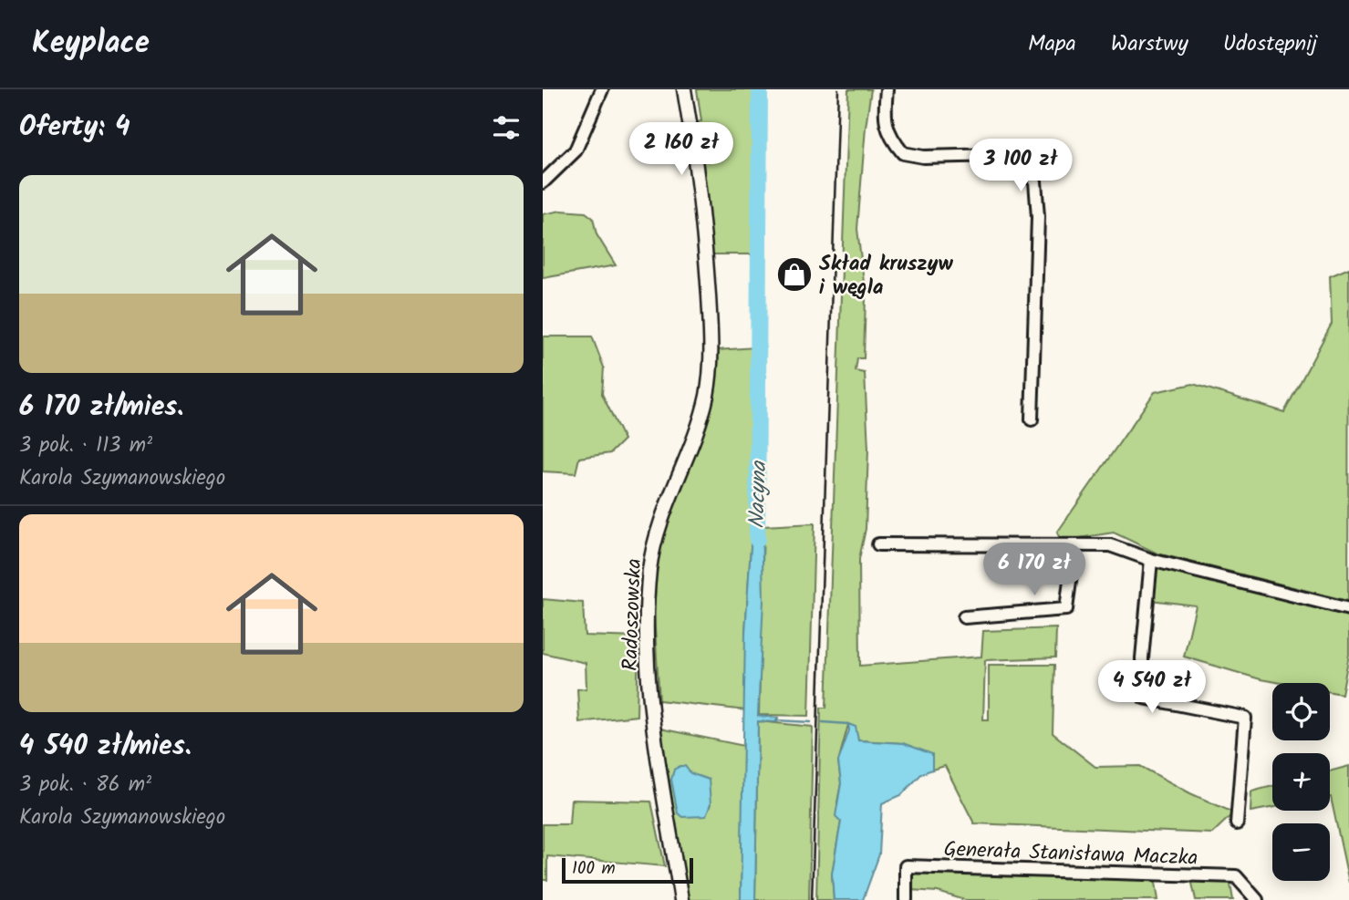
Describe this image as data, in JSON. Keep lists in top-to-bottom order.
{
  "streets": {
    "street": ["Radoszowska", "Generała Stanisława Maczka"]
  },
  "water": ["Nacyna"],
  "places": {
    "shop": ["Skład kruszyw i węgla"]
  },
  "scale_bar": "100 m",
  "page": {
    "header": "Keyplace",
    "nav": ["Mapa", "Warstwy", "Udostępnij"],
    "heading": "Oferty: 4",
    "price": [
      "2 160 zł",
      "3 100 zł",
      "6 170 zł",
      "4 540 zł"
    ],
    "list": [
      {
        "name": "6 170 zł/mies.",
        "note": "3 pok. · 113 m² · Karola Szymanowskiego"
      },
      {
        "name": "4 540 zł/mies.",
        "note": "3 pok. · 86 m² · Karola Szymanowskiego"
      }
    ],
    "map_buttons": ["+", "−"],
    "scale": "100 m"
  }
}
